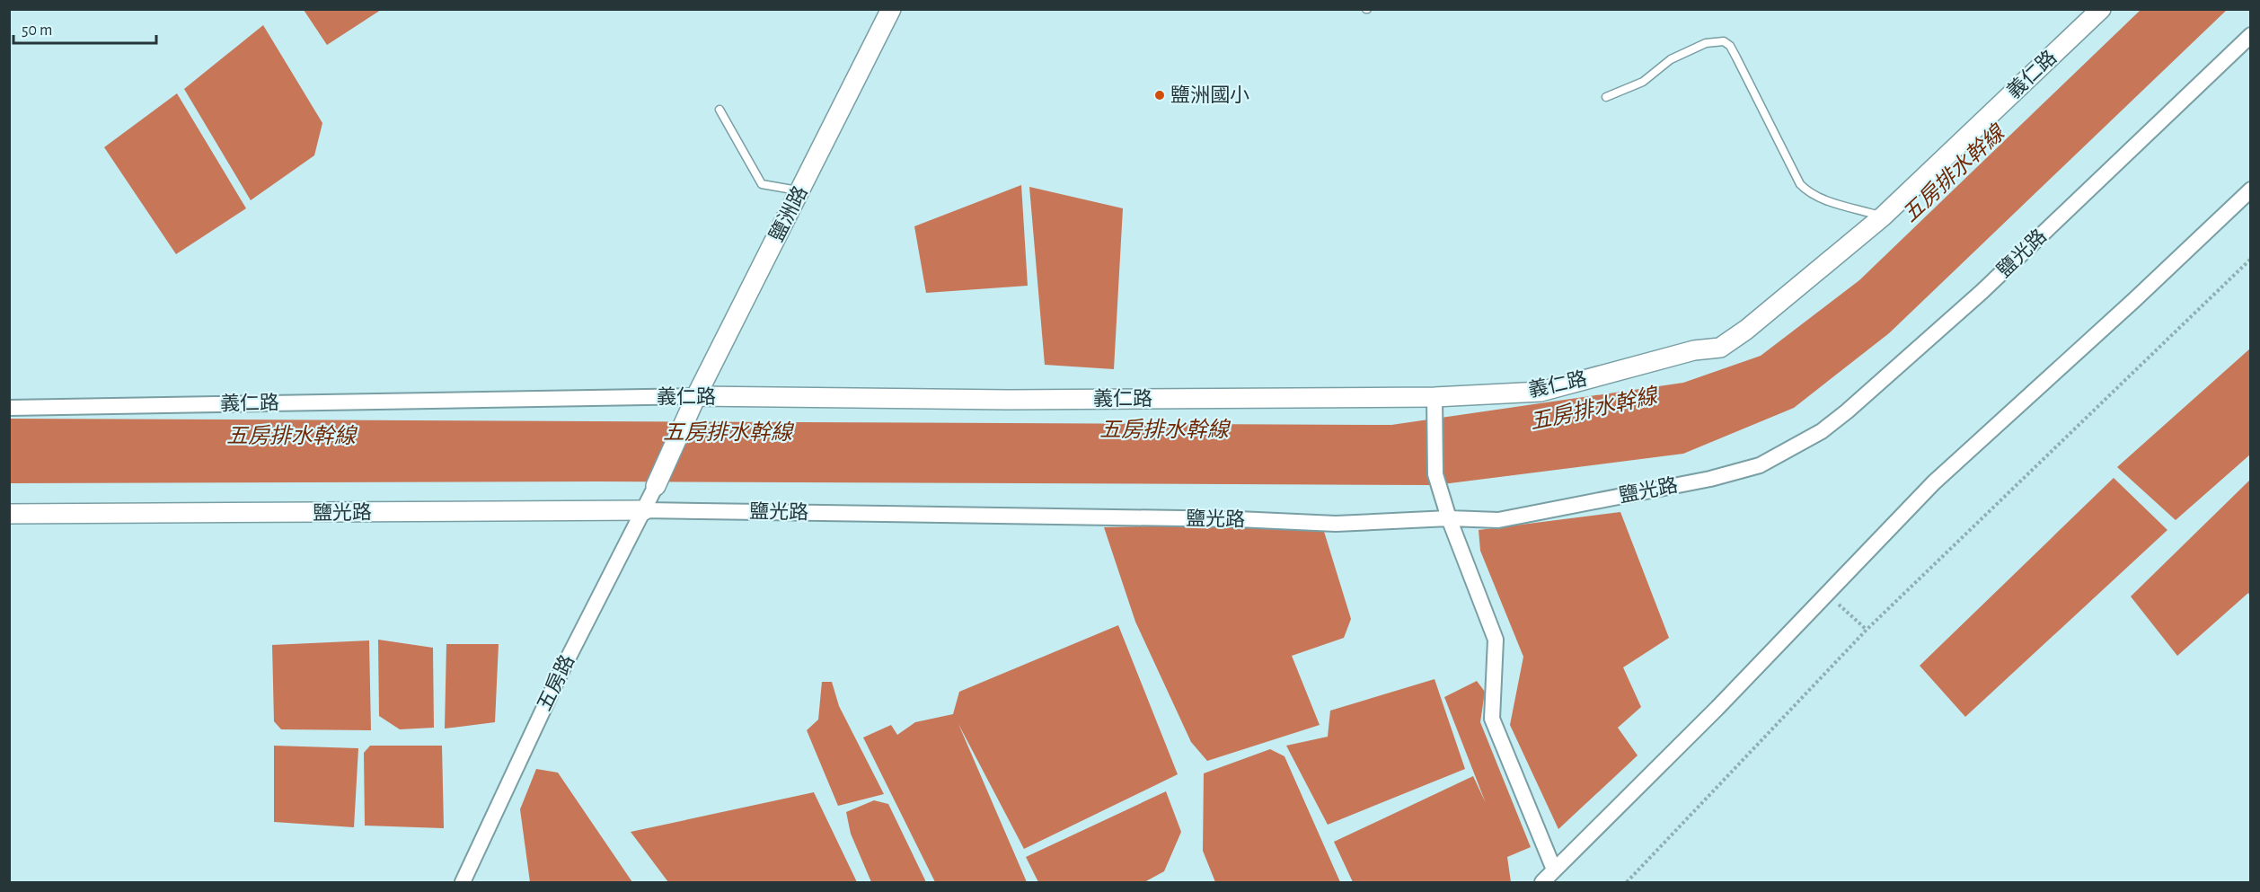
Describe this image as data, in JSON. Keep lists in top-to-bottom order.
{
  "streets": {
    "street": [
      "義仁路",
      "鹽洲路",
      "鹽光路",
      "五房路"
    ]
  },
  "crossings": [
    ["義仁路", "鹽洲路"],
    ["鹽洲路", "五房路"],
    ["鹽光路", "五房路"]
  ],
  "water": ["五房排水幹線"],
  "places": ["鹽洲國小"],
  "scale_bar": "50 m"
}
